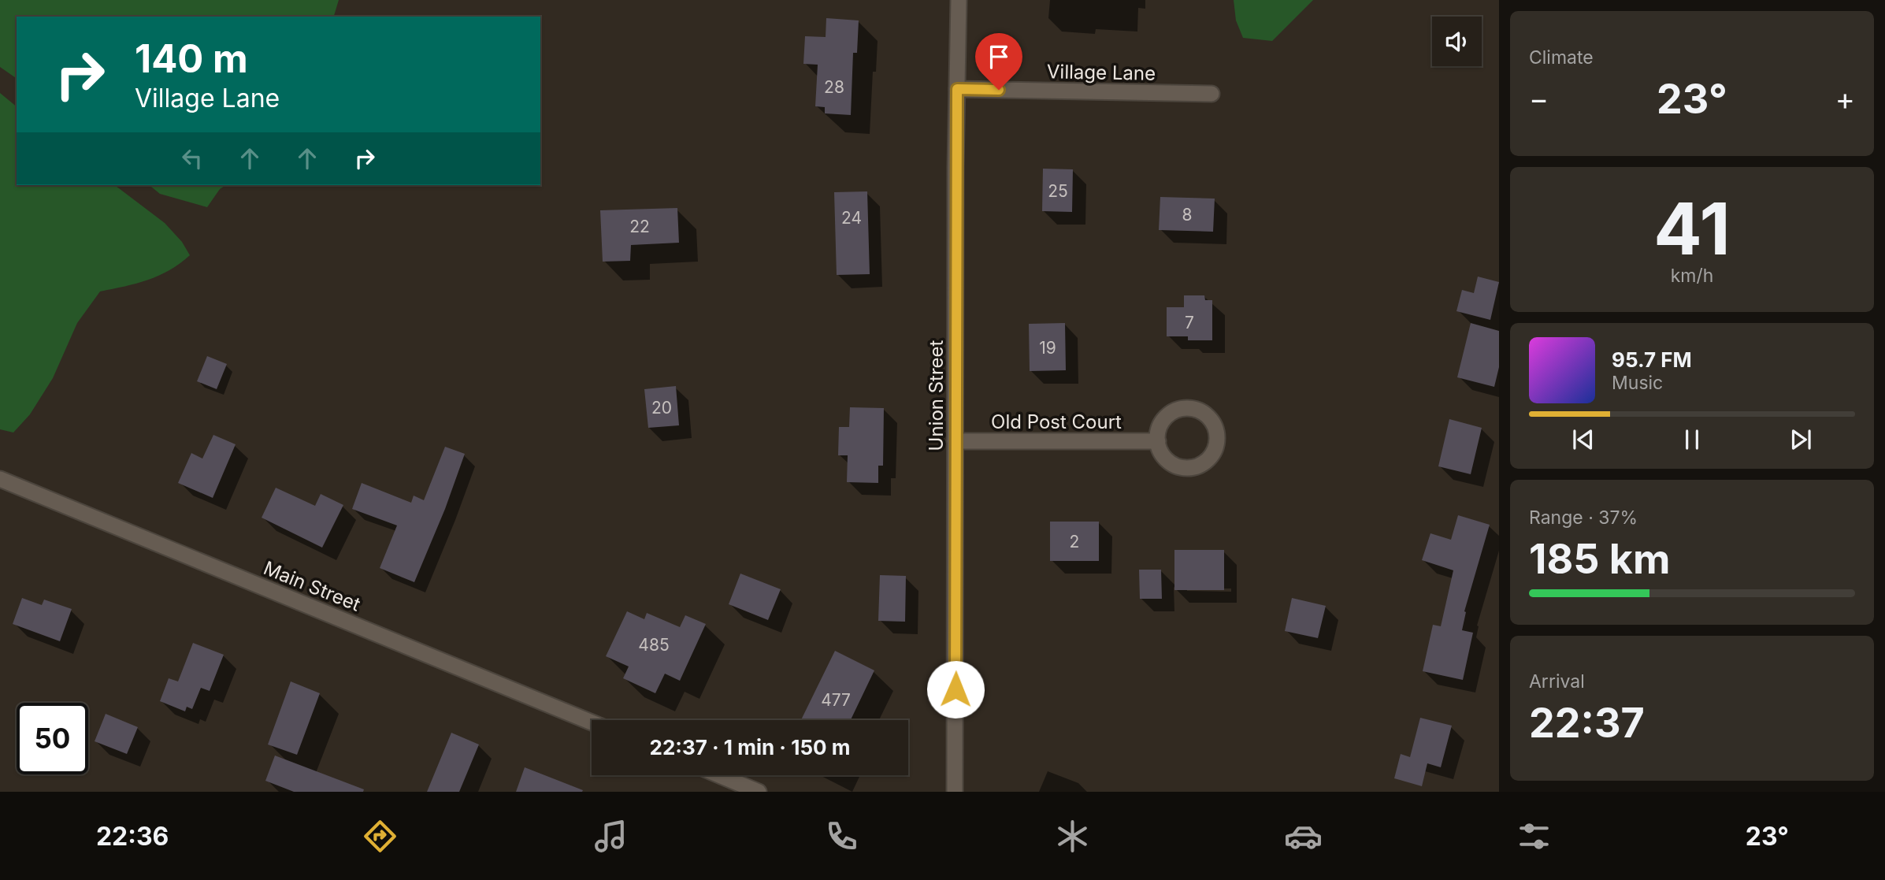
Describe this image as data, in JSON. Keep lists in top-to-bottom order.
{
  "streets": {
    "main road": [
      "Village Lane",
      "Union Street",
      "Old Post Court",
      "Main Street"
    ]
  },
  "crossings": [
    ["Village Lane", "Union Street"],
    ["Union Street", "Old Post Court"]
  ],
  "house_numbers": [
    "28",
    "25",
    "8",
    "24",
    "22",
    "7",
    "19",
    "20",
    "2",
    "485",
    "477"
  ],
  "page": {
    "tile": [
      "Climate",
      ["41", "km/h"],
      ["Range · 37%", "185 km"],
      ["Arrival", "22:37"]
    ],
    "turn": ["140 m", "Village Lane"],
    "heat": ["−", "23°", "+"],
    "song": ["95.7 FM", "Music"],
    "limit": "50",
    "trip": "22:37 · 1 min · 150 m",
    "tabs": ["22:36", "23°"]
  }
}
